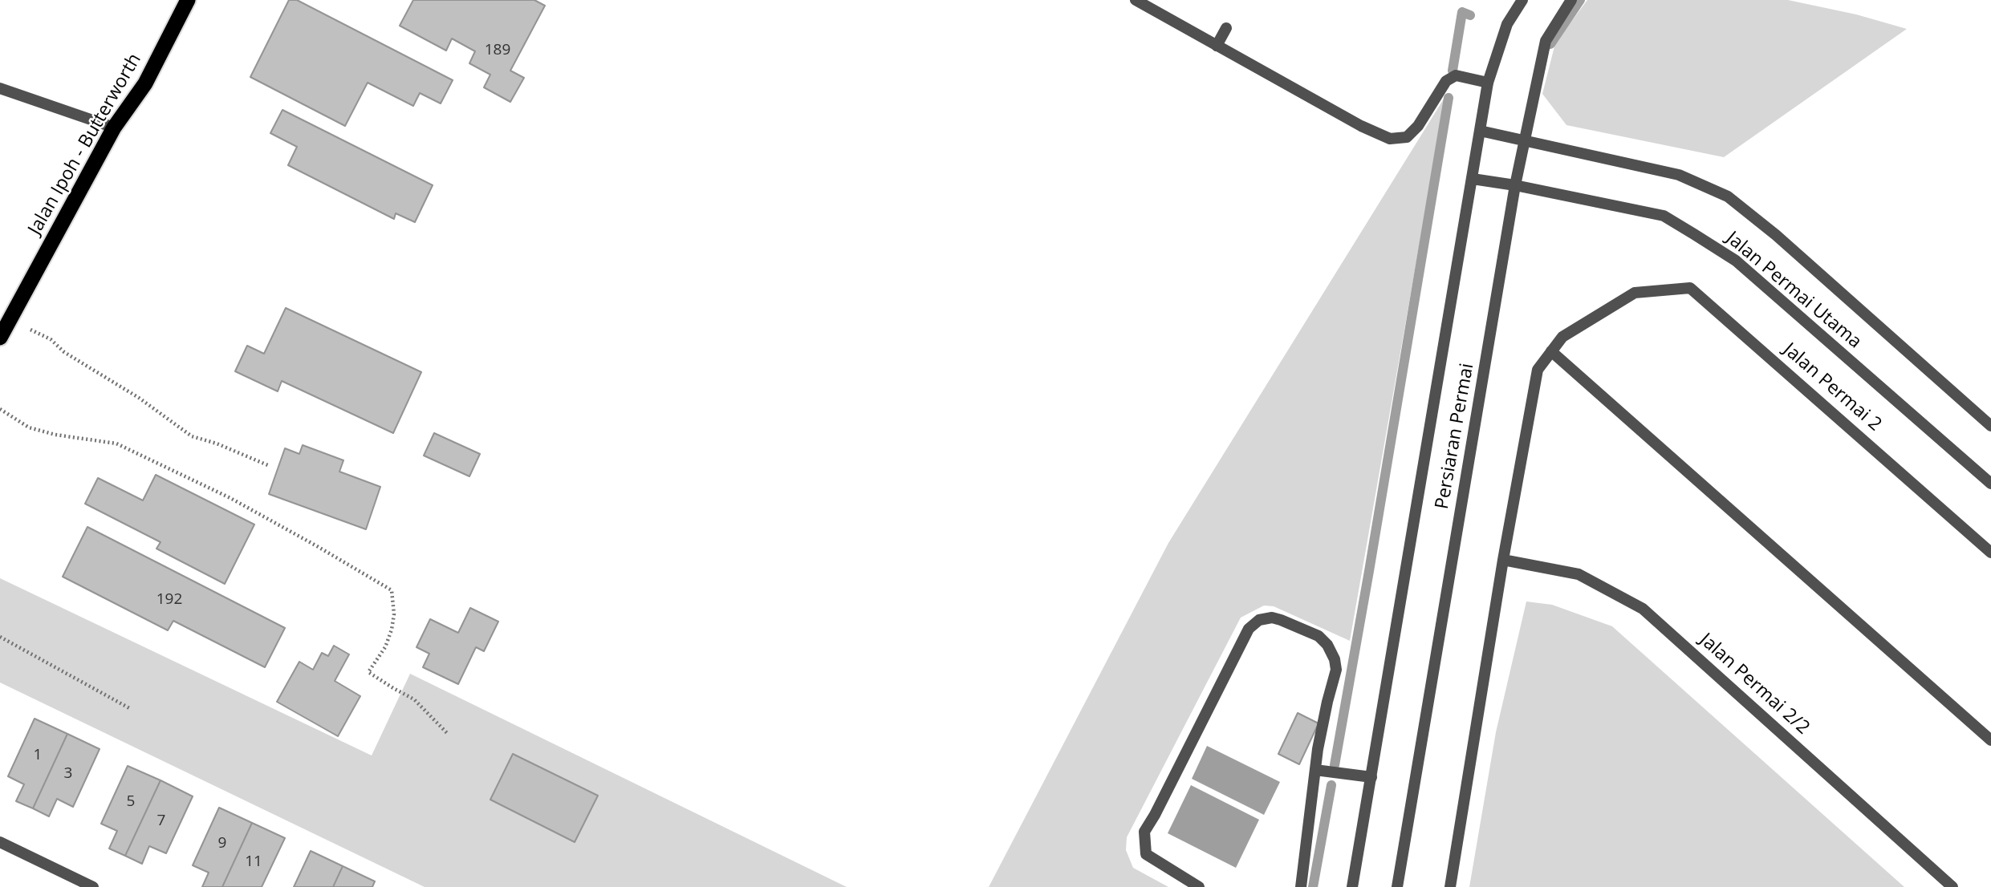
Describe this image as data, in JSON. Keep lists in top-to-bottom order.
{
  "streets": {
    "highway": ["Jalan Ipoh - Butterworth"],
    "street": [
      "Jalan Permai Utama",
      "Jalan Permai 2",
      "Persiaran Permai",
      "Jalan Permai 2/2"
    ]
  },
  "crossings": [
    ["Jalan Permai Utama", "Persiaran Permai"]
  ],
  "house_numbers": [
    "189",
    "192",
    "1",
    "3",
    "5",
    "7",
    "9",
    "11"
  ]
}
